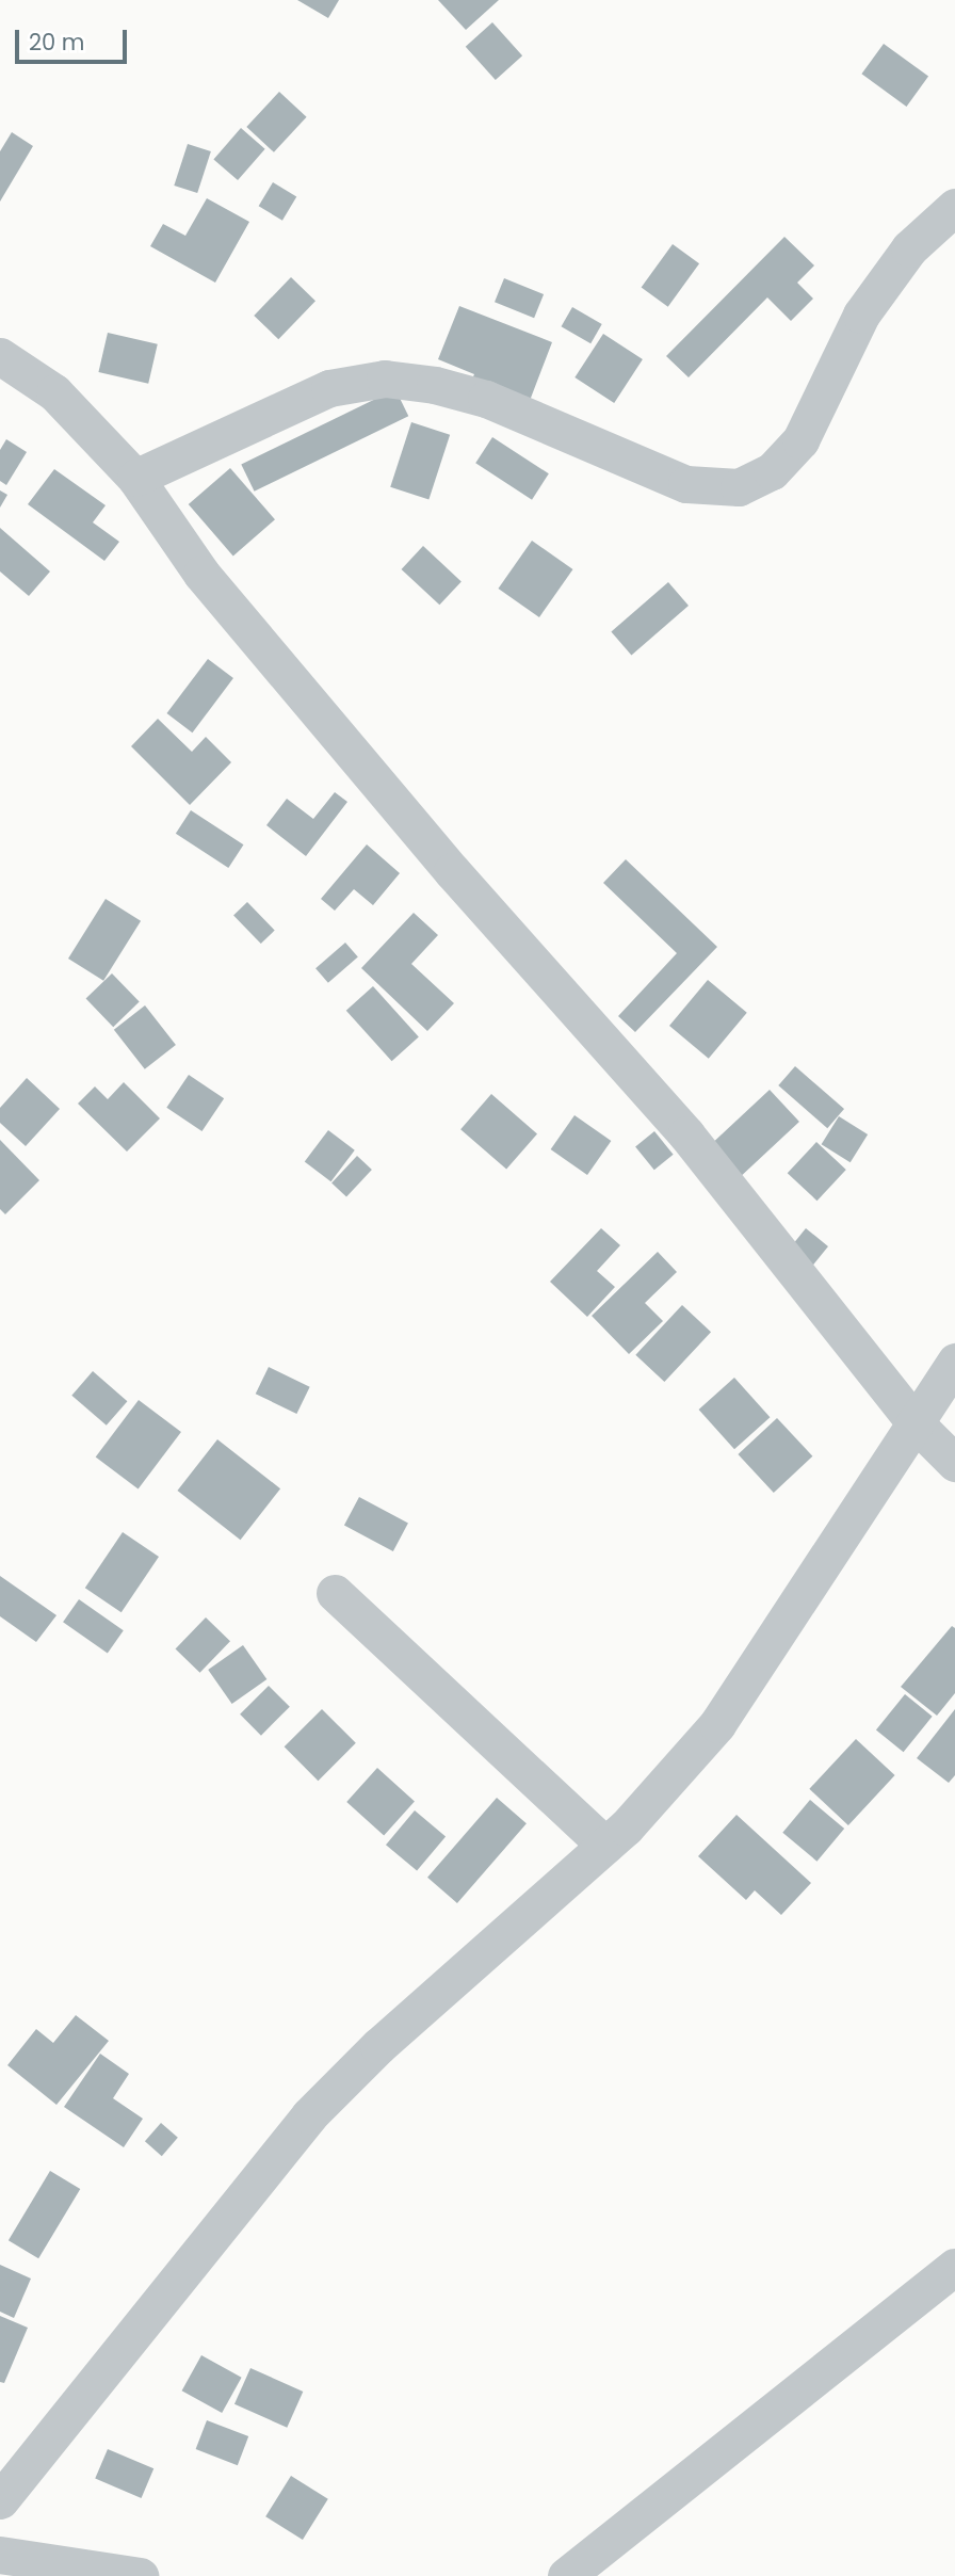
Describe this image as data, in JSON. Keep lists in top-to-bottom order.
{
  "scale_bar": "20 m"
}
